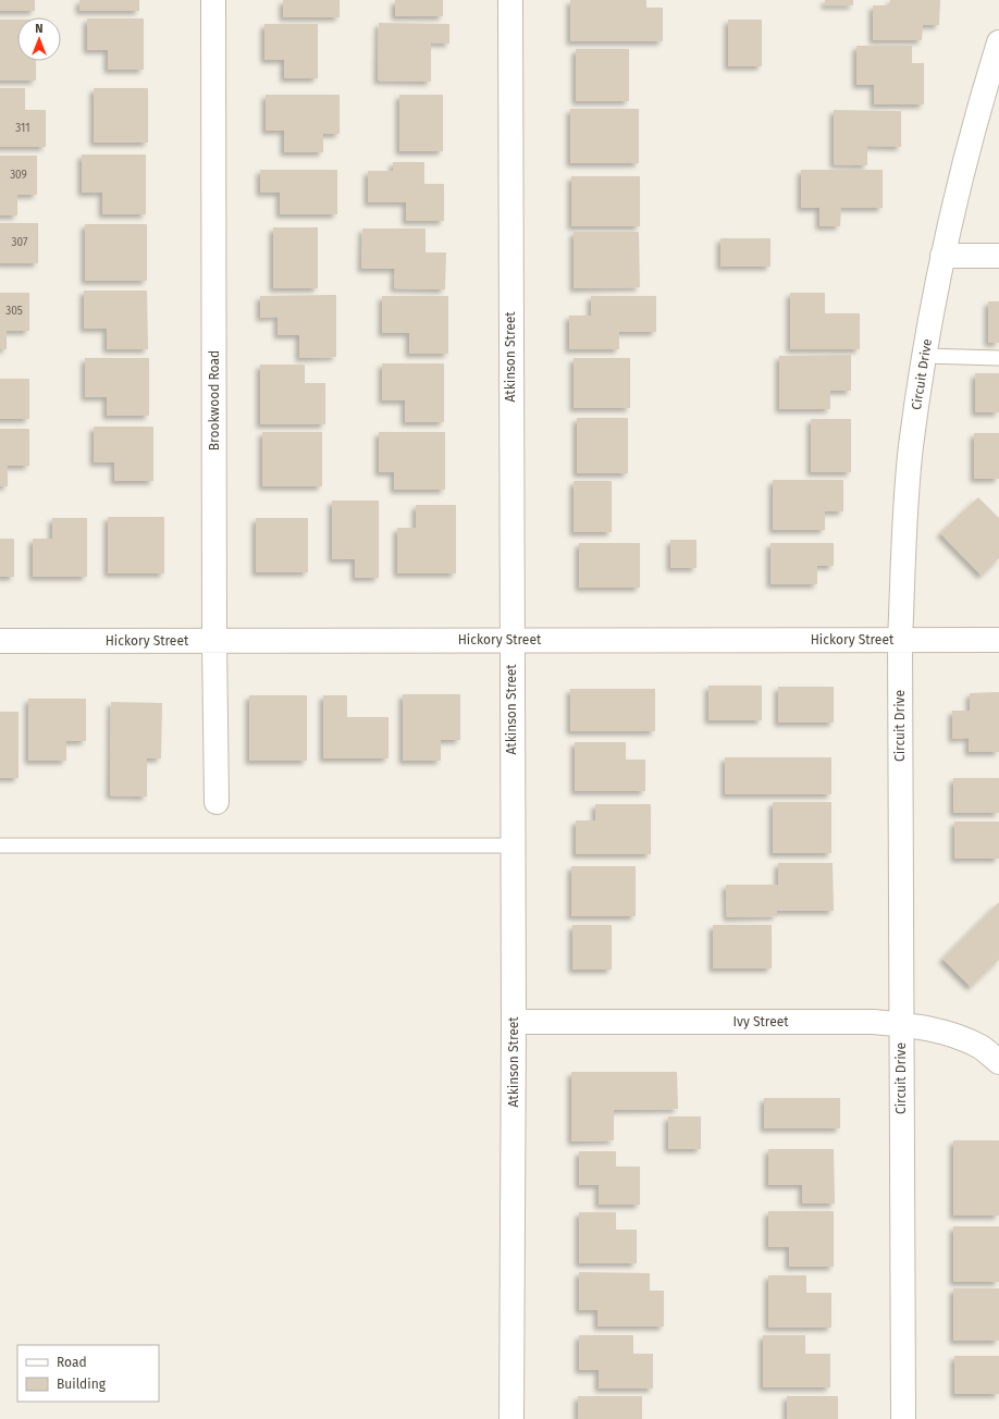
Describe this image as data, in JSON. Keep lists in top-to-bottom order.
{
  "streets": {
    "street": [
      "Atkinson Street",
      "Circuit Drive",
      "Brookwood Road",
      "Hickory Street",
      "Ivy Street"
    ]
  },
  "crossings": [
    ["Atkinson Street", "Hickory Street"],
    ["Atkinson Street", "Ivy Street"],
    ["Circuit Drive", "Hickory Street"],
    ["Circuit Drive", "Ivy Street"],
    ["Brookwood Road", "Hickory Street"]
  ],
  "house_numbers": [
    "311",
    "309",
    "307",
    "305"
  ],
  "legend": ["Road", "Building"],
  "north": "top"
}
